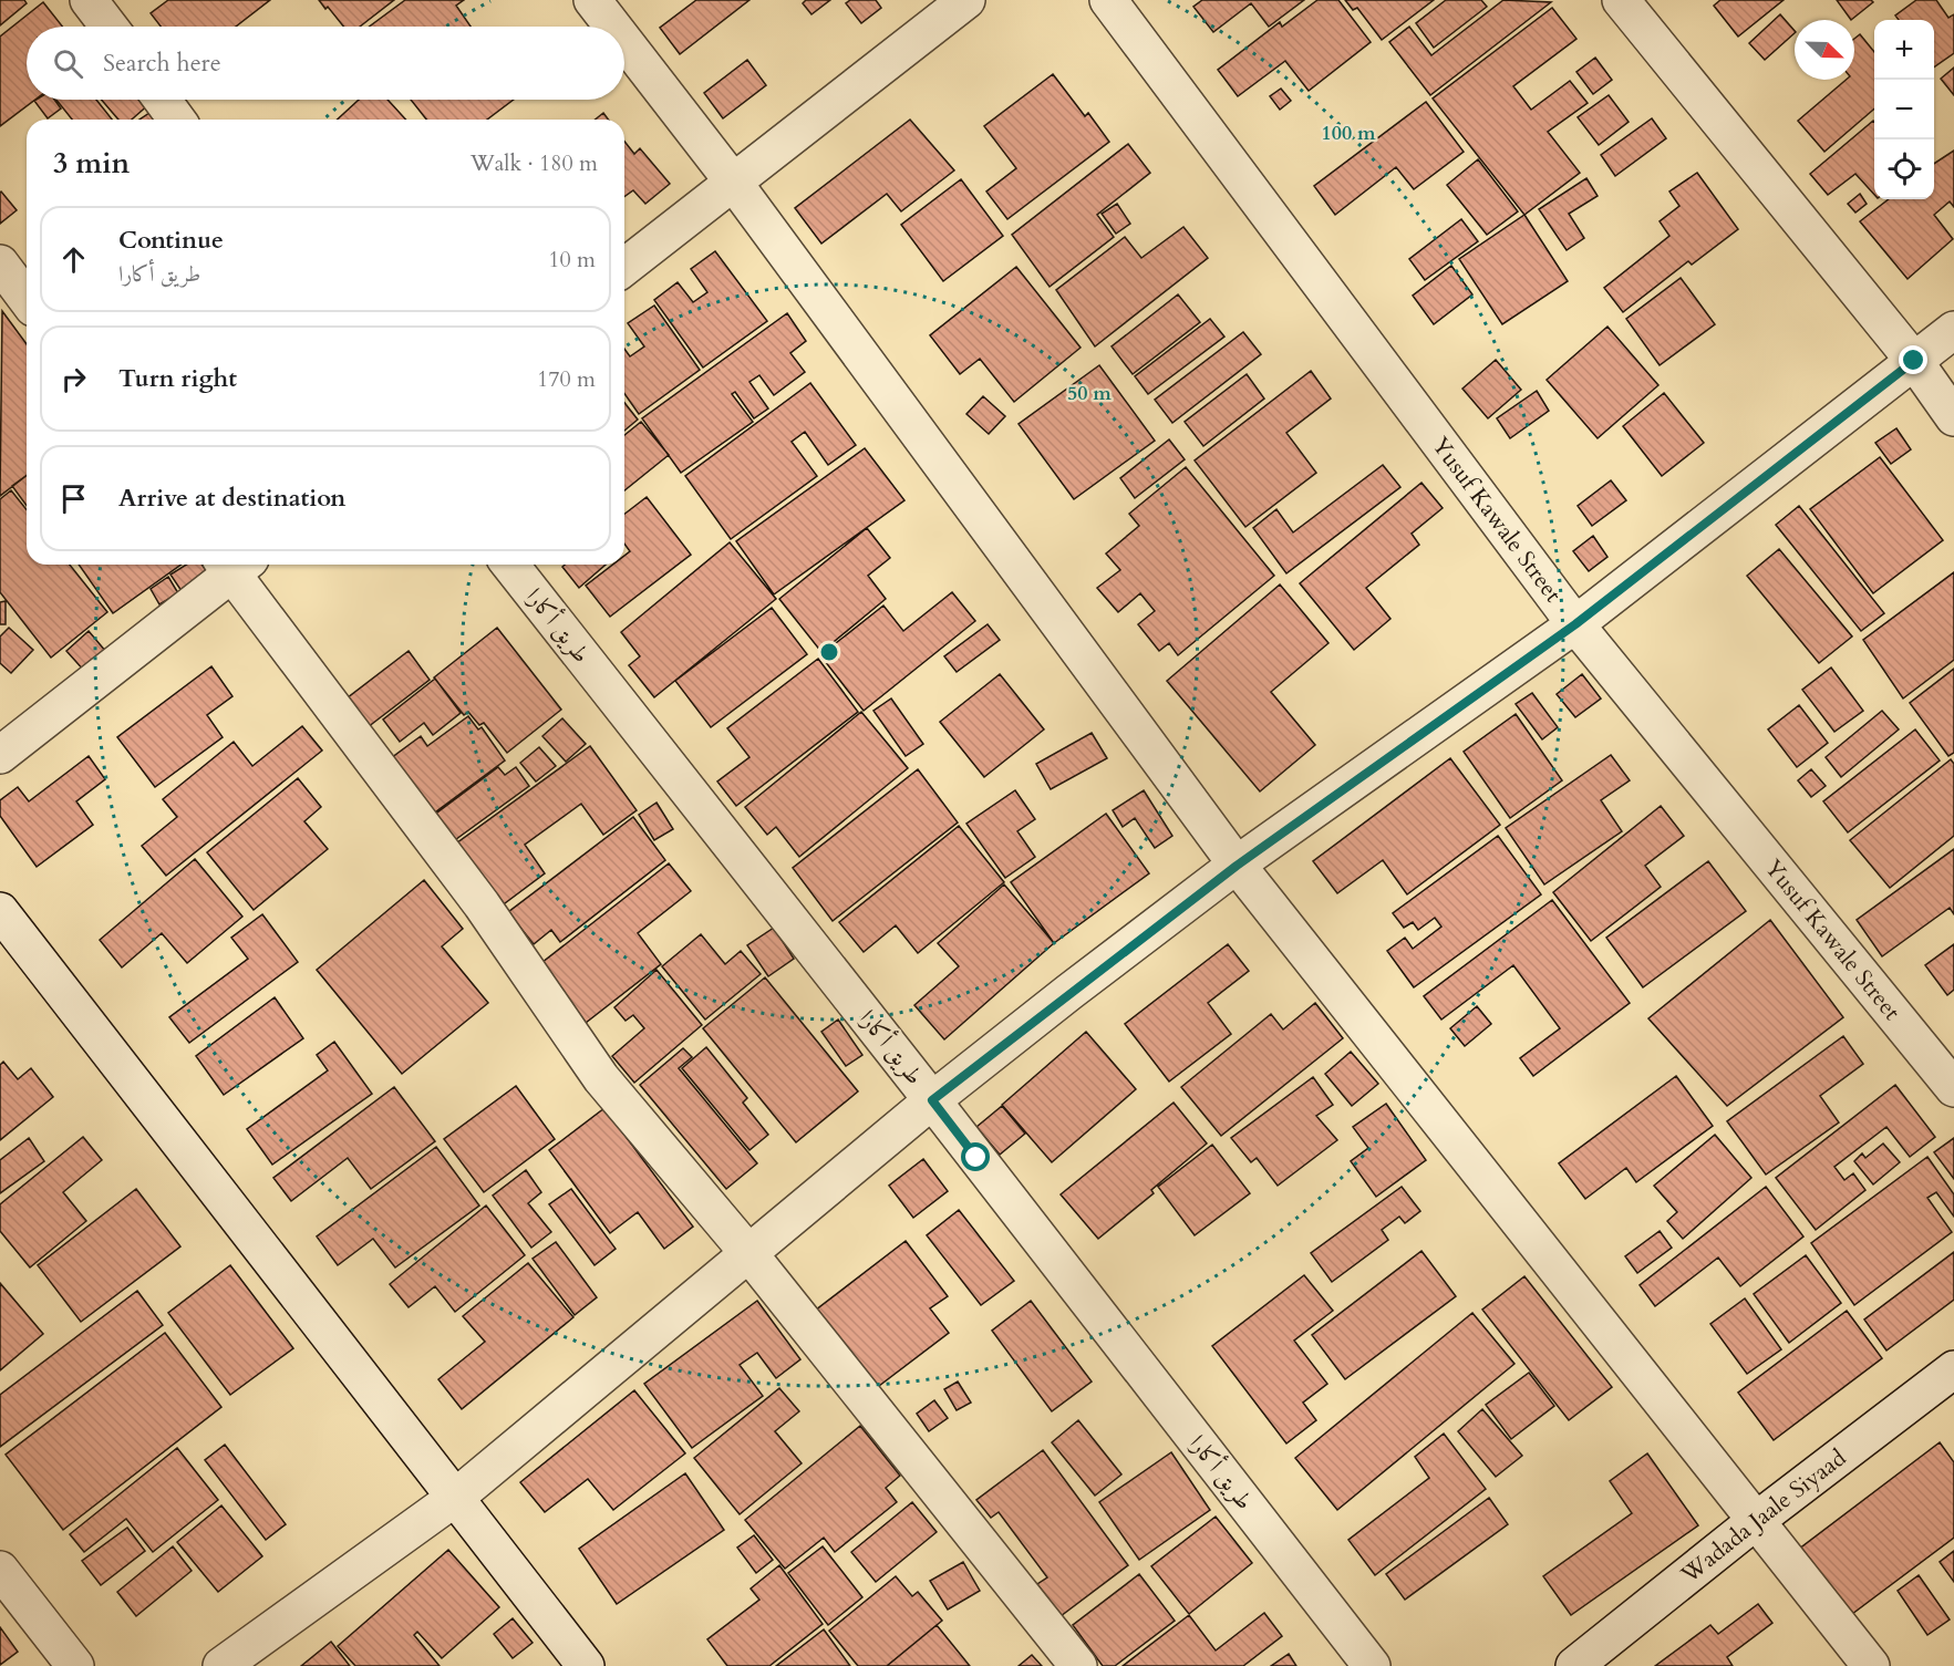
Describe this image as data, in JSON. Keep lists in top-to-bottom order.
{
  "streets": {
    "street": ["Yusuf Kawale Street", "طريق أكارا", "Wadada Jaale Siyaad"]
  },
  "north": "bottom right",
  "page": {
    "map_buttons": ["+", "−"],
    "search": "Search here",
    "heading": ["3 min", "Walk · 180 m"],
    "list": [
      ["Continue", "طريق أكارا", "10 m"],
      ["Turn right", "170 m"],
      "Arrive at destination"
    ]
  },
  "rings": ["100 m", "50 m"]
}
